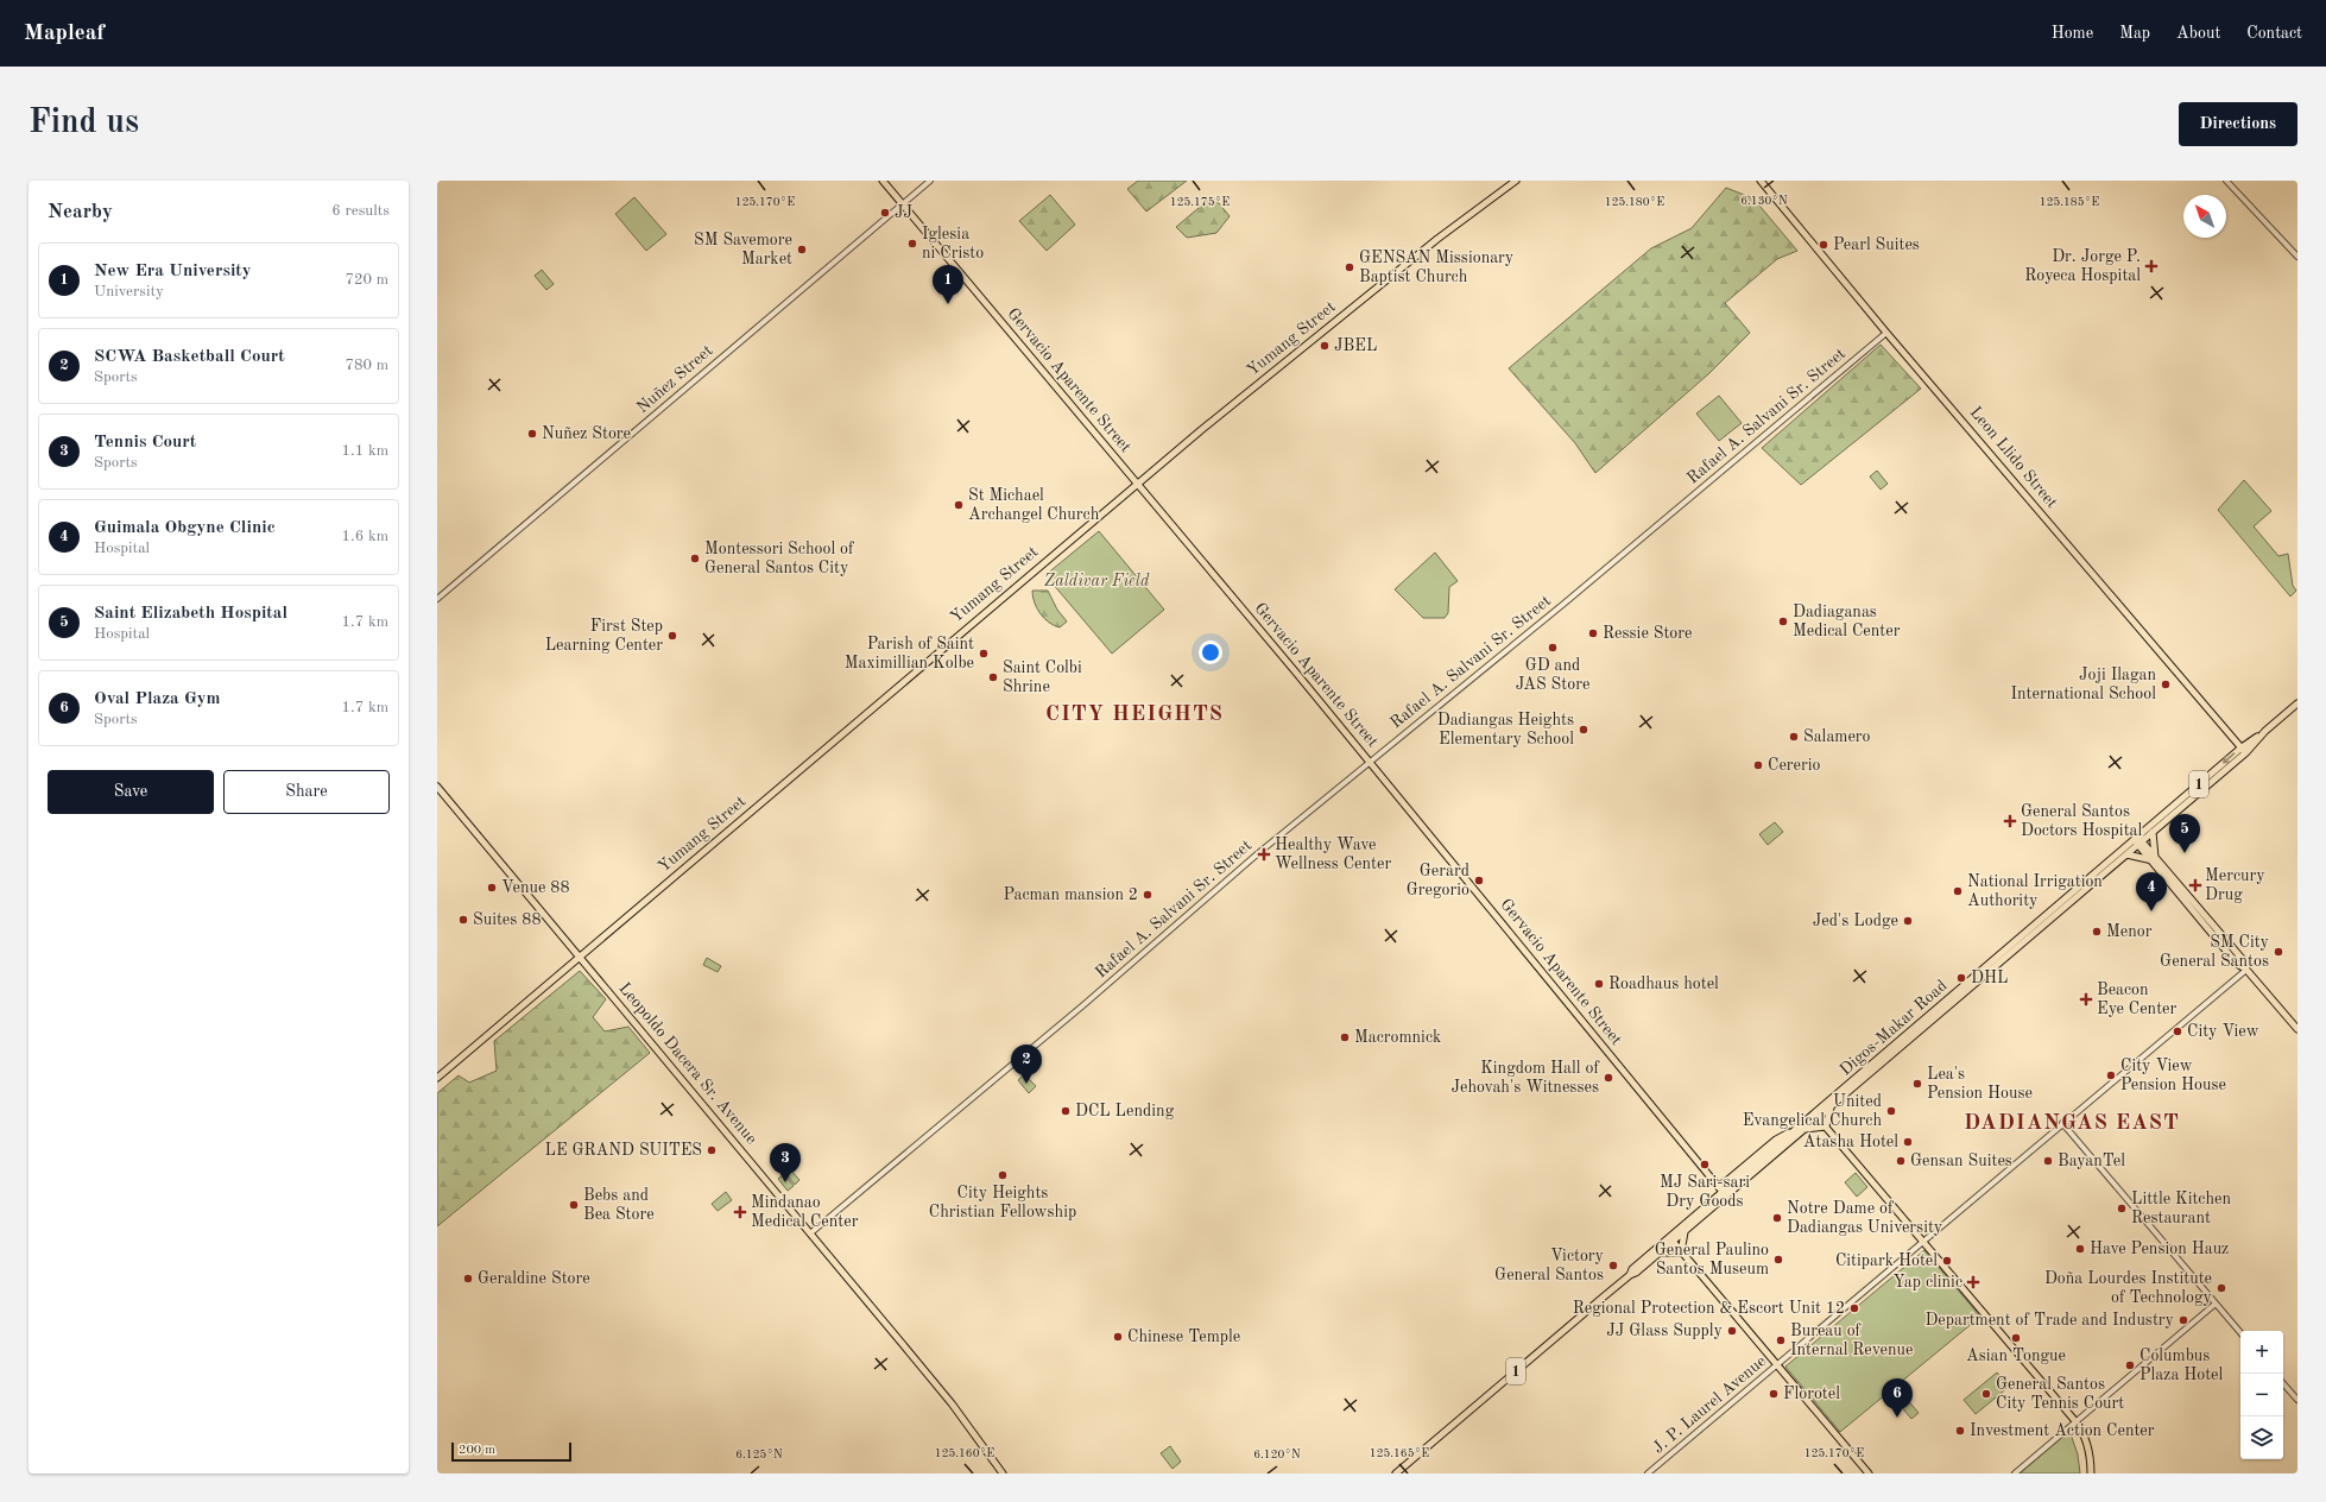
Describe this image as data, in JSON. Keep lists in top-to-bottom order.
{
  "streets": {
    "main road": [
      "Yumang Street",
      "Gervacio Aparente Street",
      "Leon Llido Street",
      "1",
      "Digos-Makar Road",
      "Leopoldo Dacera Sr. Avenue"
    ],
    "street": ["Nuñez Street", "Rafael A. Salvani Sr. Street", "J. P. Laurel Avenue"]
  },
  "crossings": [
    ["Yumang Street", "Gervacio Aparente Street"],
    ["Yumang Street", "Leopoldo Dacera Sr. Avenue"],
    ["Nuñez Street", "Gervacio Aparente Street"],
    ["Gervacio Aparente Street", "Rafael A. Salvani Sr. Street"],
    ["Gervacio Aparente Street", "Digos-Makar Road"],
    ["Rafael A. Salvani Sr. Street", "Leon Llido Street"],
    ["Rafael A. Salvani Sr. Street", "Leopoldo Dacera Sr. Avenue"],
    ["Leon Llido Street", "Digos-Makar Road"]
  ],
  "districts": ["CITY HEIGHTS", "DADIANGAS EAST"],
  "parks": ["Zaldivar Field"],
  "places": {
    "other": [
      "JJ",
      "Iglesia ni Cristo",
      "Pearl Suites",
      "SM Savemore Market",
      "GENSAN Missionary Baptist Church",
      "JBEL",
      "Nuñez Store",
      "St Michael Archangel Church",
      "Montessori School of General Santos City",
      "Dadiaganas Medical Center",
      "Ressie Store",
      "First Step Learning Center",
      "GD and JAS Store",
      "Parish of Saint Maximillian Kolbe",
      "Saint Colbi Shrine",
      "Joji Ilagan International School",
      "Dadiangas Heights Elementary School",
      "Salamero",
      "Cererio",
      "Gerard Gregorio",
      "Venue 88",
      "National Irrigation Authority",
      "Pacman mansion 2",
      "Suites 88",
      "Jed's Lodge",
      "Menor",
      "SM City General Santos",
      "DHL",
      "Roadhaus hotel",
      "City View",
      "Macromnick",
      "City View Pension House",
      "Kingdom Hall of Jehovah's Witnesses",
      "Lea's Pension House",
      "DCL Lending",
      "United Evangelical Church",
      "Atasha Hotel",
      "LE GRAND SUITES",
      "Gensan Suites",
      "BayanTel",
      "MJ Sari-sari Dry Goods",
      "City Heights Christian Fellowship",
      "Bebs and Bea Store",
      "Little Kitchen Restaurant",
      "Notre Dame of Dadiangas University",
      "Have Pension Hauz",
      "General Paulino Santos Museum",
      "Citipark Hotel",
      "Victory General Santos",
      "Geraldine Store",
      "Doña Lourdes Institute of Technology",
      "Regional Protection & Escort Unit 12",
      "Department of Trade and Industry",
      "JJ Glass Supply",
      "Chinese Temple",
      "Asian Tongue",
      "Bureau of Internal Revenue",
      "Columbus Plaza Hotel",
      "Florotel",
      "General Santos City Tennis Court",
      "Investment Action Center"
    ],
    "health": [
      "Dr. Jorge P. Royeca Hospital",
      "General Santos Doctors Hospital",
      "Healthy Wave Wellness Center",
      "Mercury Drug",
      "Beacon Eye Center",
      "Mindanao Medical Center",
      "Yap clinic"
    ]
  },
  "scale_bar": "200 m",
  "north": "top left",
  "page": {
    "header": "Mapleaf",
    "nav": [
      "Home",
      "Map",
      "About",
      "Contact"
    ],
    "buttons": [
      "Directions",
      ["Save", "Share"]
    ],
    "title": "Find us",
    "heading": ["Nearby", "6 results"],
    "list": [
      {
        "mark": "1",
        "name": "New Era University",
        "note": "University",
        "value": "720 m"
      },
      {
        "mark": "2",
        "name": "SCWA Basketball Court",
        "note": "Sports",
        "value": "780 m"
      },
      {
        "mark": "3",
        "name": "Tennis Court",
        "note": "Sports",
        "value": "1.1 km"
      },
      {
        "mark": "4",
        "name": "Guimala Obgyne Clinic",
        "note": "Hospital",
        "value": "1.6 km"
      },
      {
        "mark": "5",
        "name": "Saint Elizabeth Hospital",
        "note": "Hospital",
        "value": "1.7 km"
      },
      {
        "mark": "6",
        "name": "Oval Plaza Gym",
        "note": "Sports",
        "value": "1.7 km"
      }
    ],
    "pins": [
      "1",
      "5",
      "4",
      "2",
      "3",
      "6"
    ],
    "map_buttons": ["+", "−"],
    "scale": "200 m"
  },
  "coordinates": [
    "6.130°N",
    "125.170°E",
    "125.180°E",
    "125.175°E",
    "125.185°E",
    "125.160°E",
    "125.165°E",
    "6.125°N",
    "6.120°N"
  ]
}
